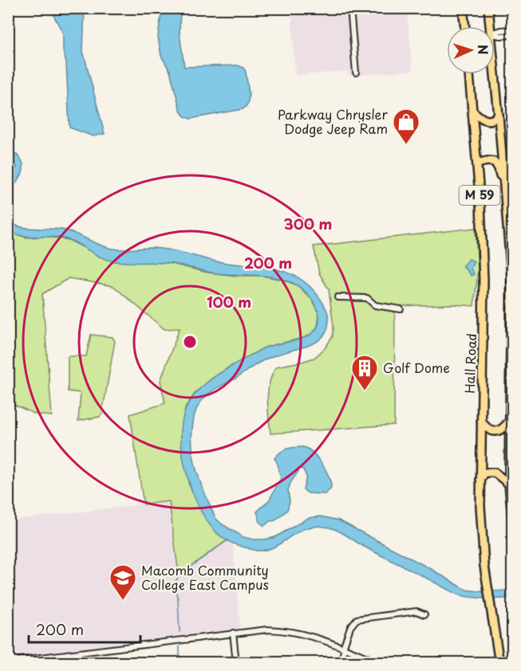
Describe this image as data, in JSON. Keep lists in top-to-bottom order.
{
  "streets": {
    "highway": ["M 59", "Hall Road"]
  },
  "places": {
    "shop": ["Parkway Chrysler Dodge Jeep Ram"],
    "building": ["Golf Dome"],
    "school or university": ["Macomb Community College East Campus"]
  },
  "scale_bar": "200 m",
  "north": "right",
  "rings": ["300 m", "200 m", "100 m"]
}
